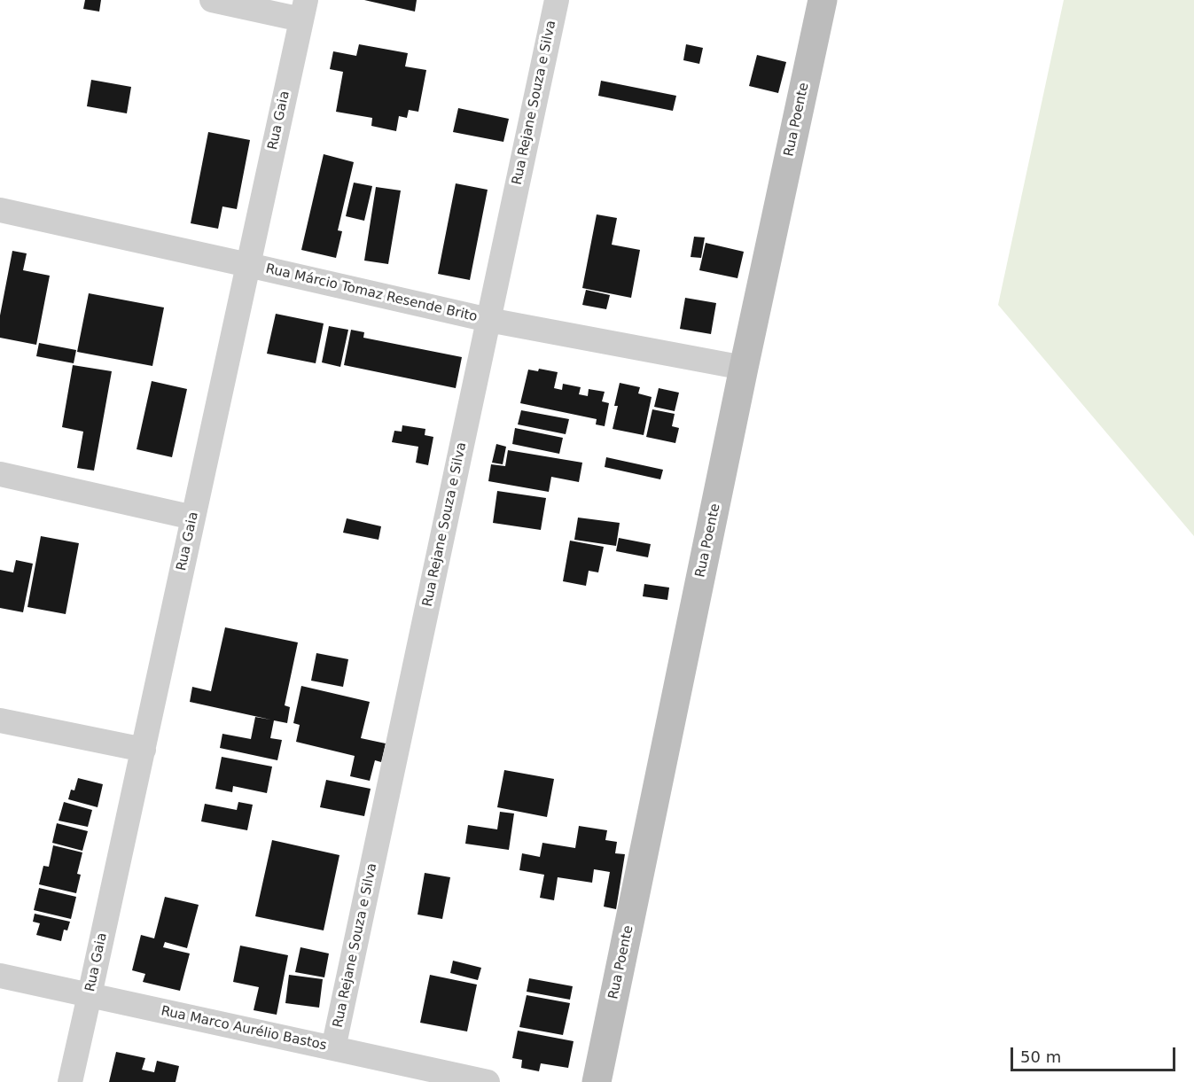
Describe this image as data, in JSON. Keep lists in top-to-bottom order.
{
  "streets": {
    "street": [
      "Rua Rejane Souza e Silva",
      "Rua Poente",
      "Rua Gaia",
      "Rua Márcio Tomaz Resende Brito",
      "Rua Marco Aurélio Bastos"
    ]
  },
  "crossings": [
    ["Rua Rejane Souza e Silva", "Rua Márcio Tomaz Resende Brito"],
    ["Rua Rejane Souza e Silva", "Rua Marco Aurélio Bastos"],
    ["Rua Poente", "Rua Márcio Tomaz Resende Brito"],
    ["Rua Gaia", "Rua Márcio Tomaz Resende Brito"],
    ["Rua Gaia", "Rua Marco Aurélio Bastos"]
  ],
  "scale_bar": "50 m"
}
